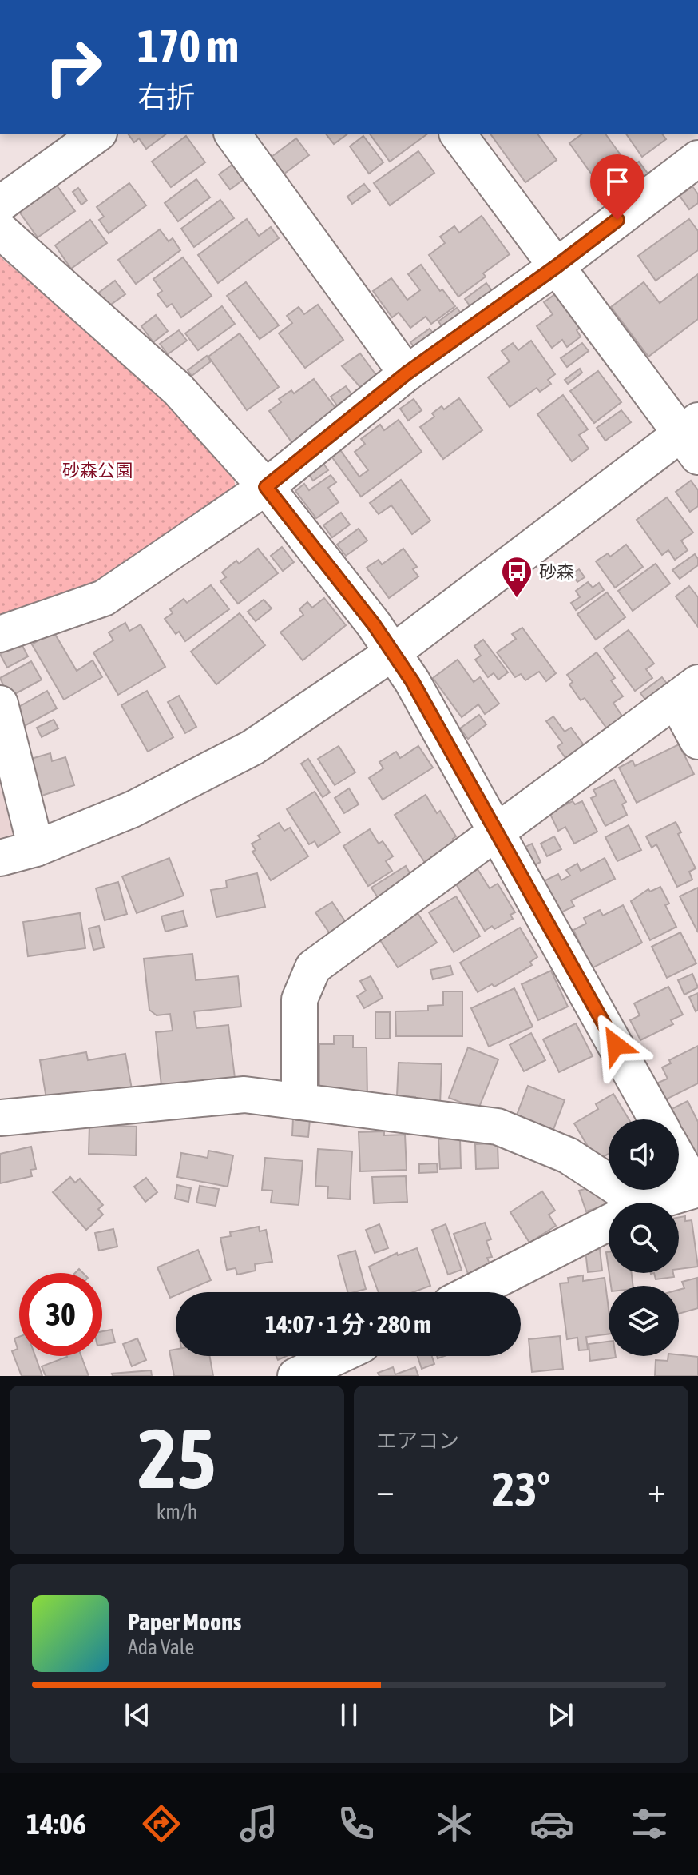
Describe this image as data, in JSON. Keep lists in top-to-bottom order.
{
  "parks": ["砂森公園"],
  "places": {
    "bus stop": ["砂森"]
  },
  "page": {
    "turn": ["170 m", "右折"],
    "limit": "30",
    "trip": "14:07 · 1 分 · 280 m",
    "tile": [
      ["25", "km/h"],
      "エアコン"
    ],
    "heat": ["−", "23°", "+"],
    "song": ["Paper Moons", "Ada Vale"],
    "tabs": "14:06"
  }
}
